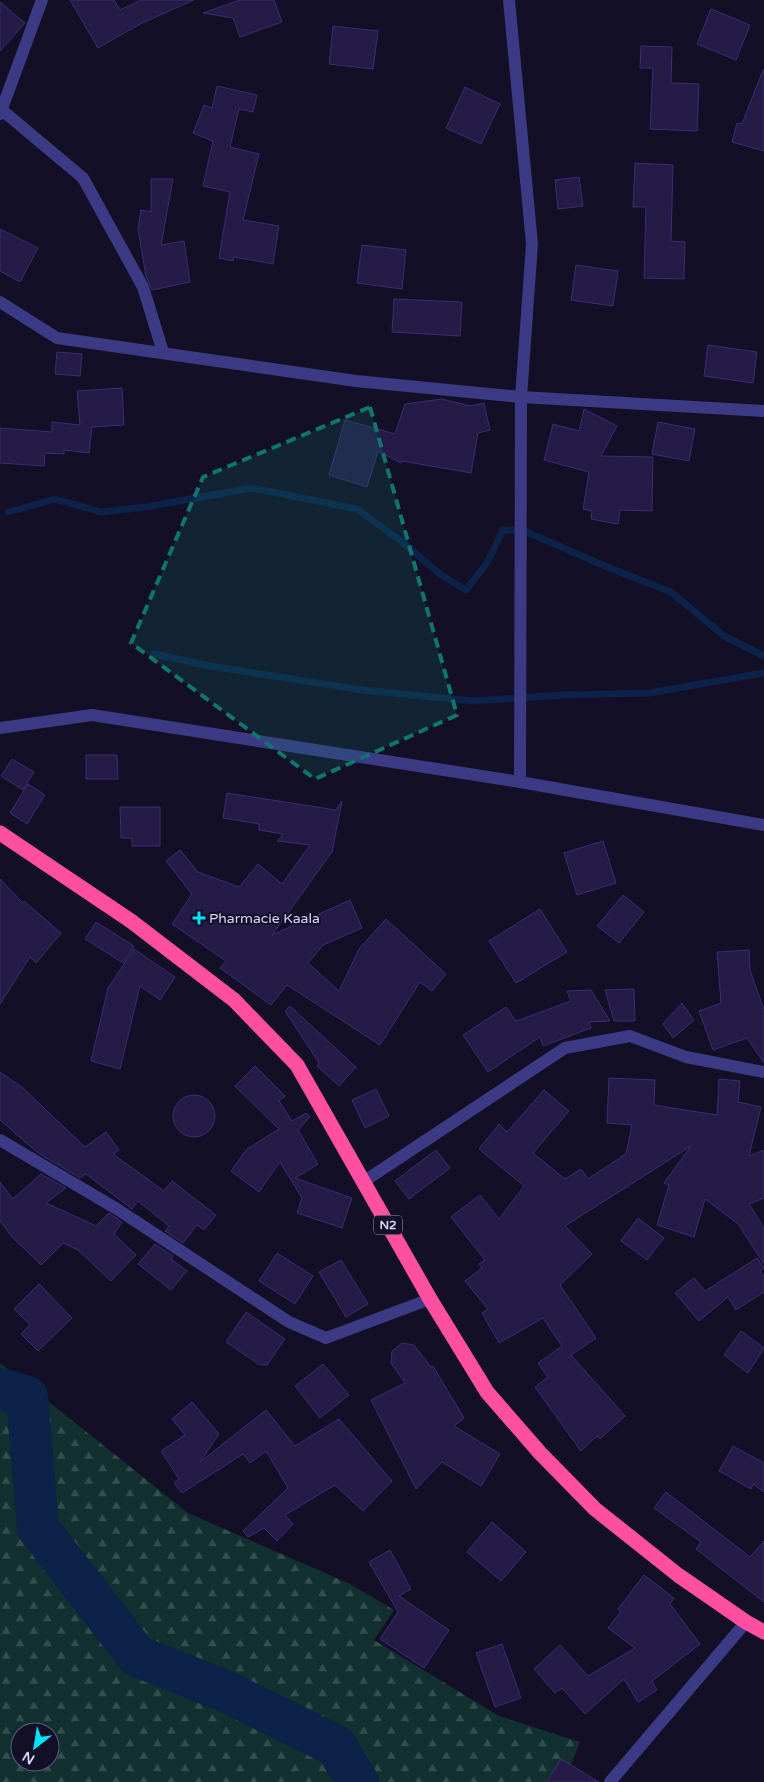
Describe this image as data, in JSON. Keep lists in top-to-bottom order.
{
  "streets": {
    "highway": ["N2"]
  },
  "places": {
    "health": ["Pharmacie Kaala"]
  },
  "north": "bottom left"
}
